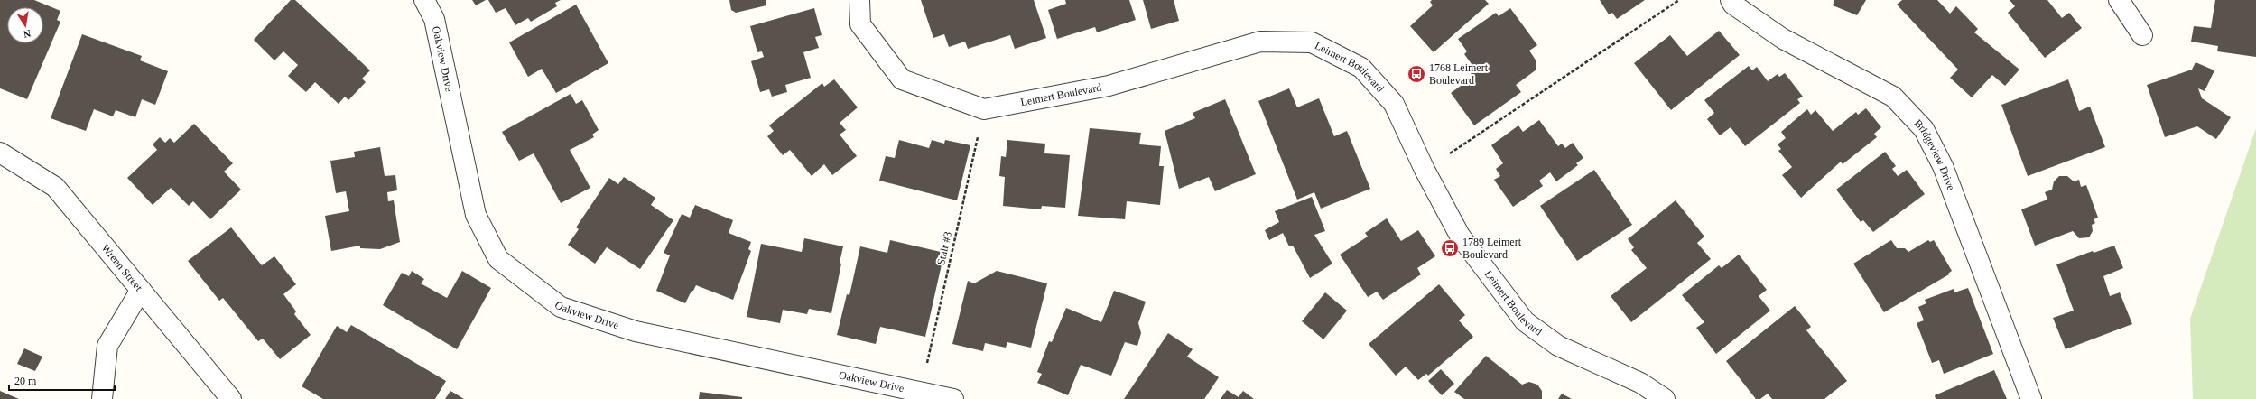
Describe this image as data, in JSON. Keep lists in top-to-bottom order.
{
  "streets": {
    "street": [
      "Oakview Drive",
      "Leimert Boulevard",
      "Bridgeview Drive",
      "Wrenn Street"
    ],
    "path": ["Stair #3"]
  },
  "crossings": [
    ["Oakview Drive", "Stair #3"],
    ["Leimert Boulevard", "Stair #3"]
  ],
  "places": {
    "bus stop": ["1768 Leimert Boulevard", "1789 Leimert Boulevard"]
  },
  "scale_bar": "20 m",
  "north": "bottom"
}
